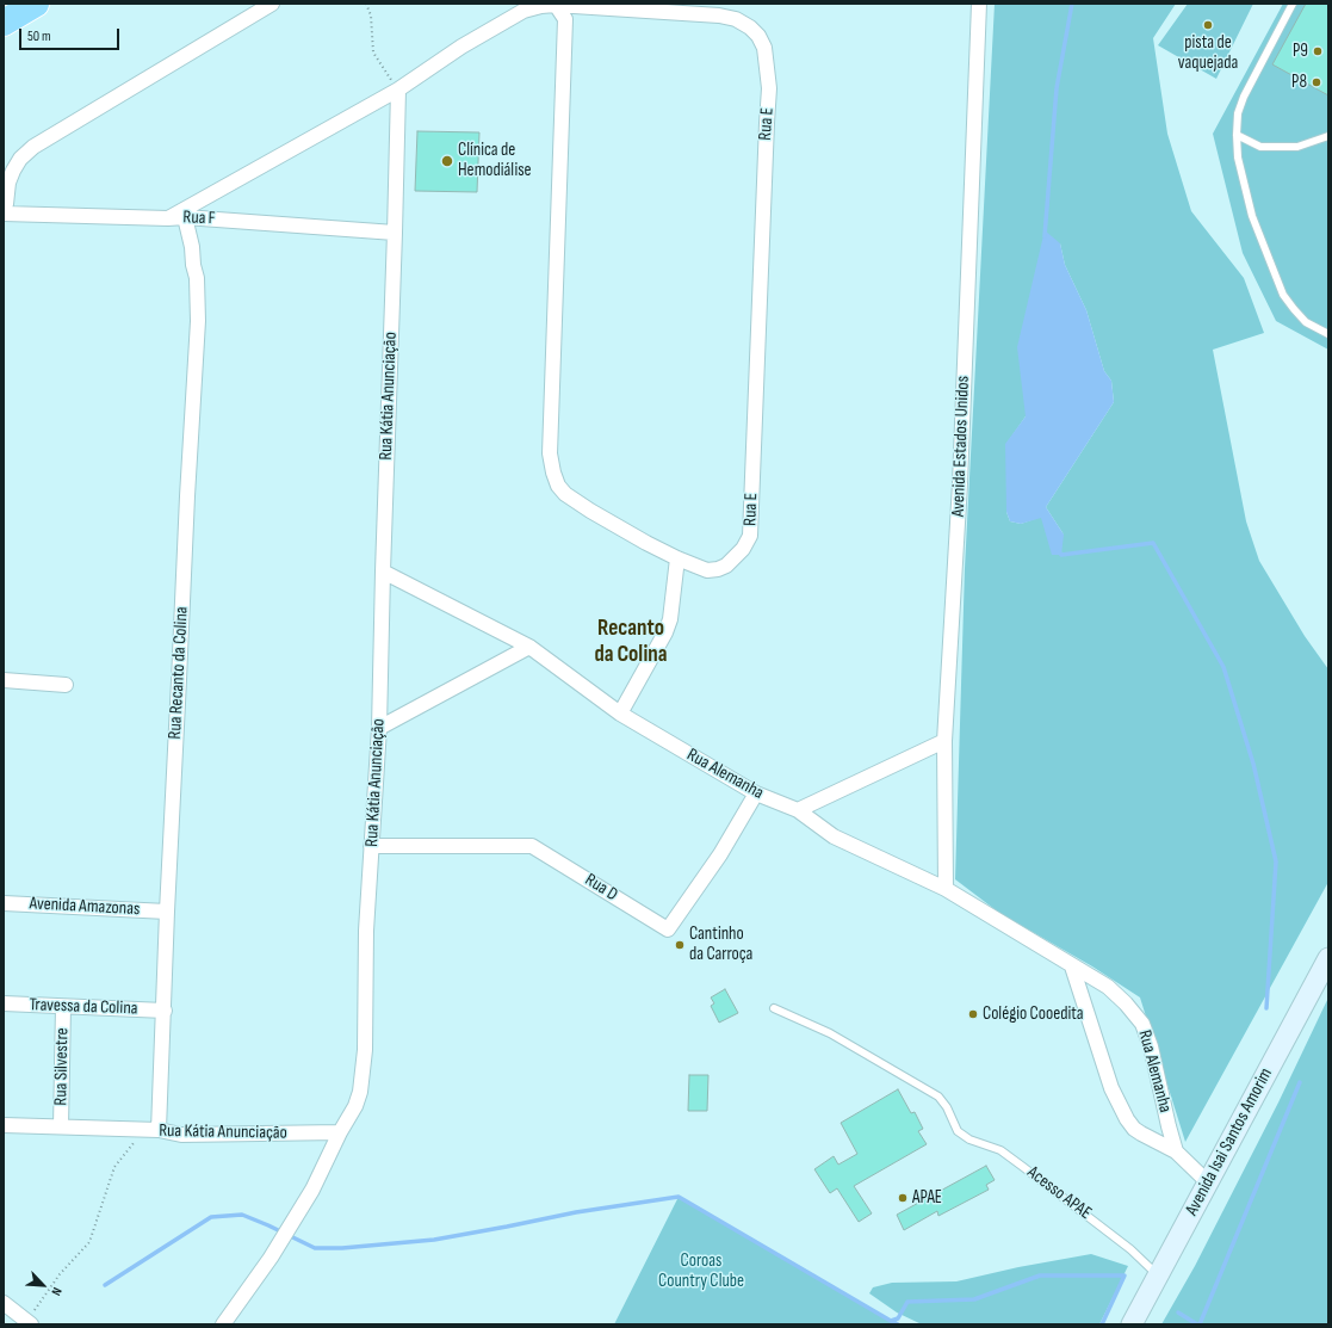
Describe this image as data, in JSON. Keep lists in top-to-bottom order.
{
  "streets": {
    "main road": ["Avenida Isai Santos Amorim"],
    "street": [
      "Rua E",
      "Rua F",
      "Rua Kátia Anunciação",
      "Avenida Estados Unidos",
      "Rua Recanto da Colina",
      "Rua Alemanha",
      "Rua D",
      "Avenida Amazonas",
      "Travessa da Colina",
      "Rua Silvestre"
    ],
    "lane": ["Acesso APAE"]
  },
  "crossings": [
    ["Rua F", "Rua Kátia Anunciação"],
    ["Rua F", "Rua Recanto da Colina"],
    ["Rua Kátia Anunciação", "Rua Recanto da Colina"],
    ["Rua Kátia Anunciação", "Rua Alemanha"],
    ["Rua Kátia Anunciação", "Rua D"],
    ["Rua Kátia Anunciação", "Rua Silvestre"],
    ["Avenida Estados Unidos", "Rua Alemanha"],
    ["Rua Recanto da Colina", "Avenida Amazonas"],
    ["Rua Recanto da Colina", "Travessa da Colina"],
    ["Rua Alemanha", "Rua D"],
    ["Rua Alemanha", "Avenida Isai Santos Amorim"],
    ["Travessa da Colina", "Rua Silvestre"],
    ["Avenida Isai Santos Amorim", "Acesso APAE"]
  ],
  "districts": ["Recanto da Colina"],
  "parks": ["Coroas Country Clube"],
  "places": [
    "pista de vaquejada",
    "P9",
    "P8",
    "Clínica de Hemodiálise",
    "Cantinho da Carroça",
    "Colégio Cooedita",
    "APAE"
  ],
  "scale_bar": "50 m",
  "north": "bottom right"
}
